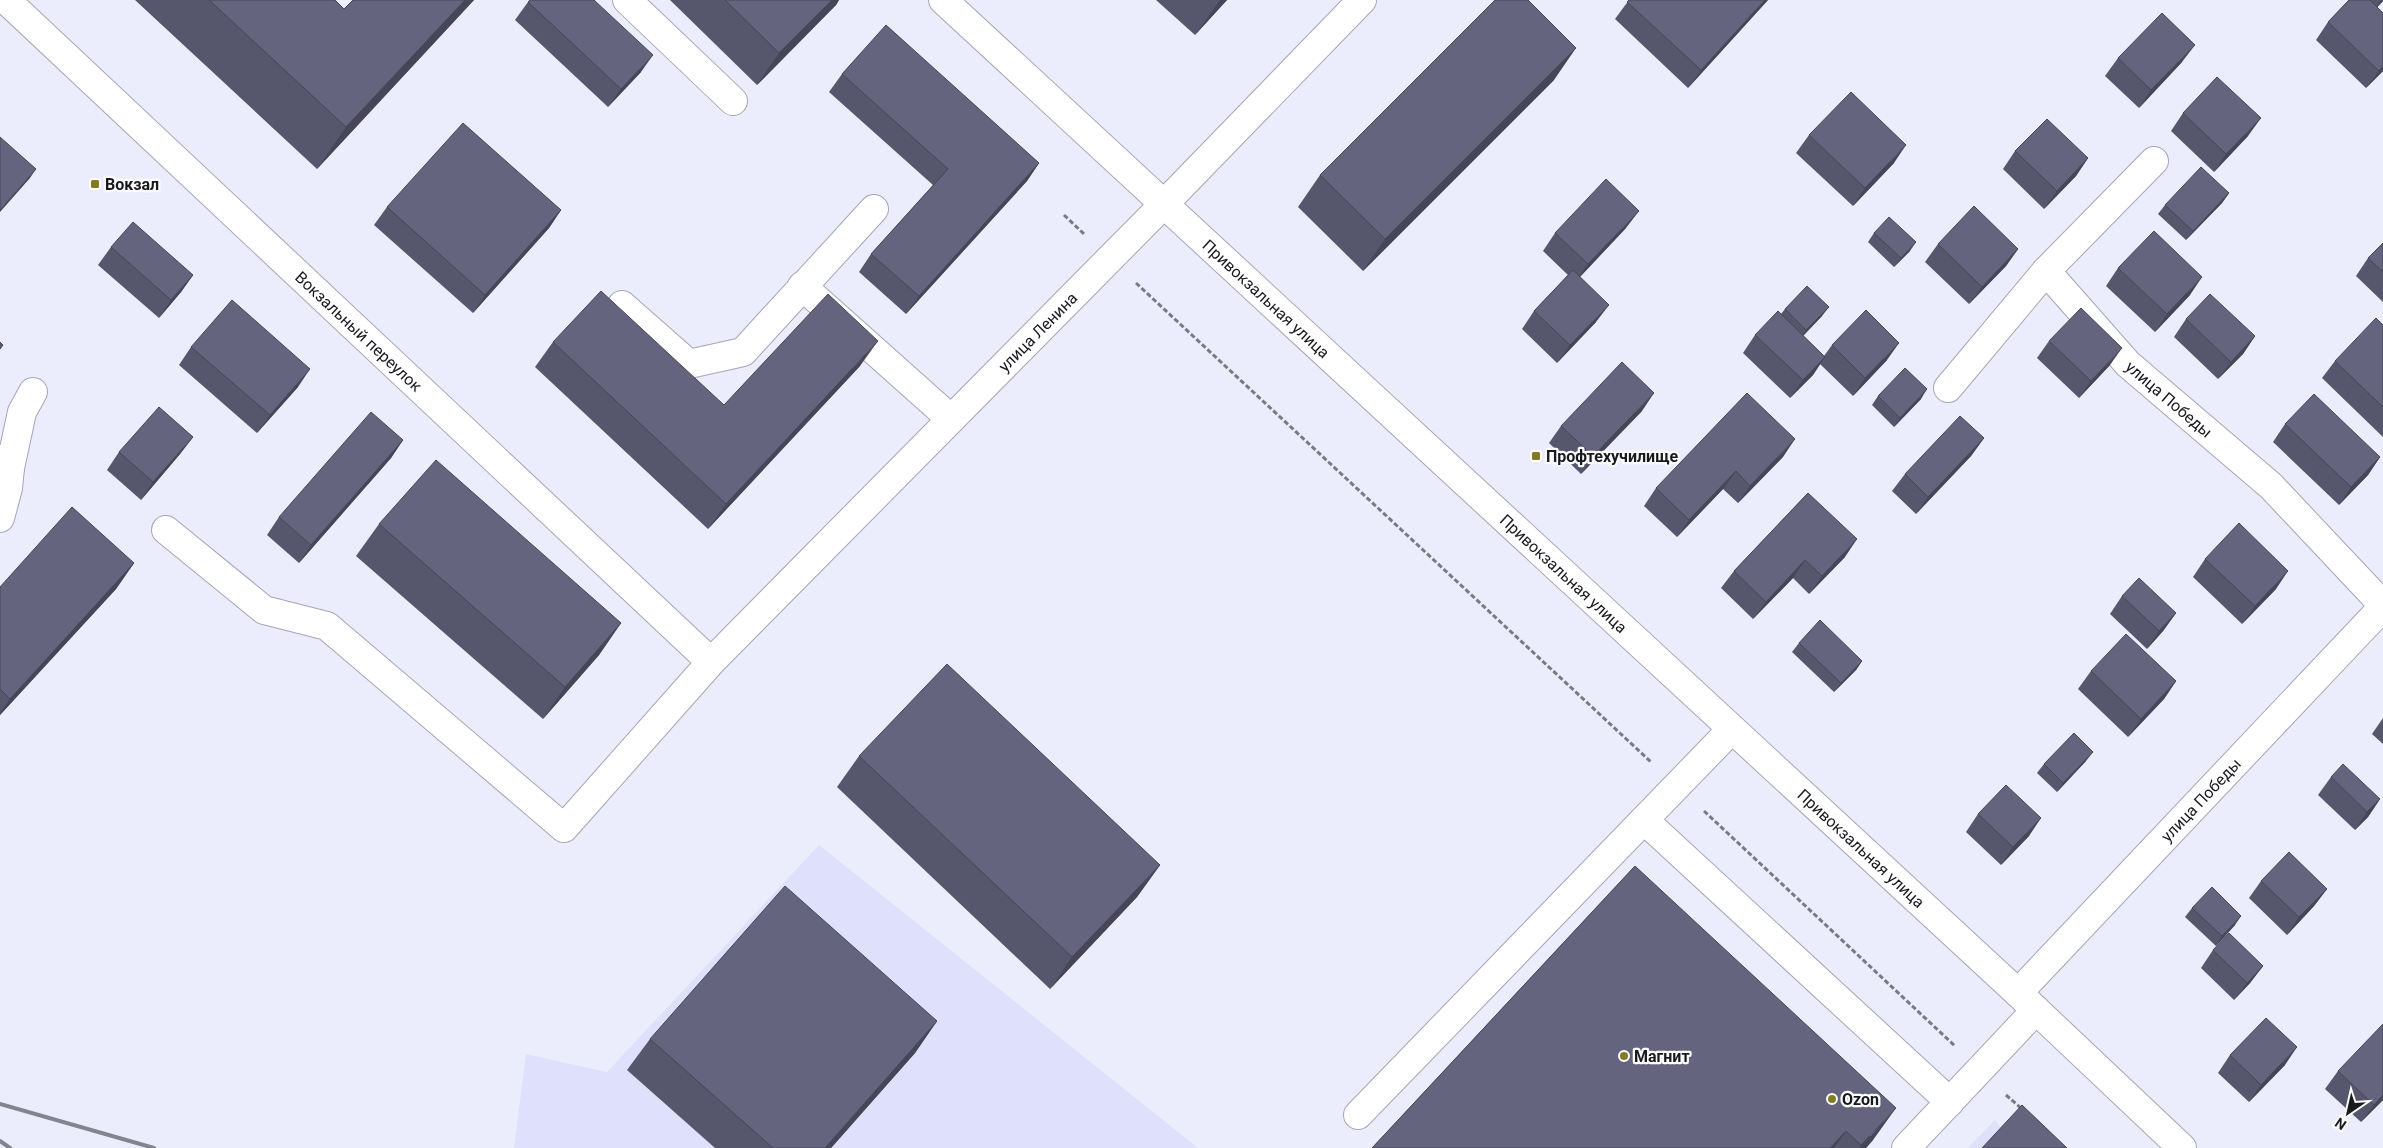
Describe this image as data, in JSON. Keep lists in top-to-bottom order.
{
  "streets": {
    "street": [
      "Привокзальная улица",
      "Вокзальный переулок",
      "улица Ленина",
      "улица Победы"
    ]
  },
  "crossings": [
    ["Привокзальная улица", "улица Ленина"],
    ["Привокзальная улица", "улица Победы"],
    ["Вокзальный переулок", "улица Ленина"]
  ],
  "places": {
    "transit": ["Вокзал", "Профтехучилище"],
    "other": ["Магнит", "Ozon"]
  },
  "north": "bottom left"
}
